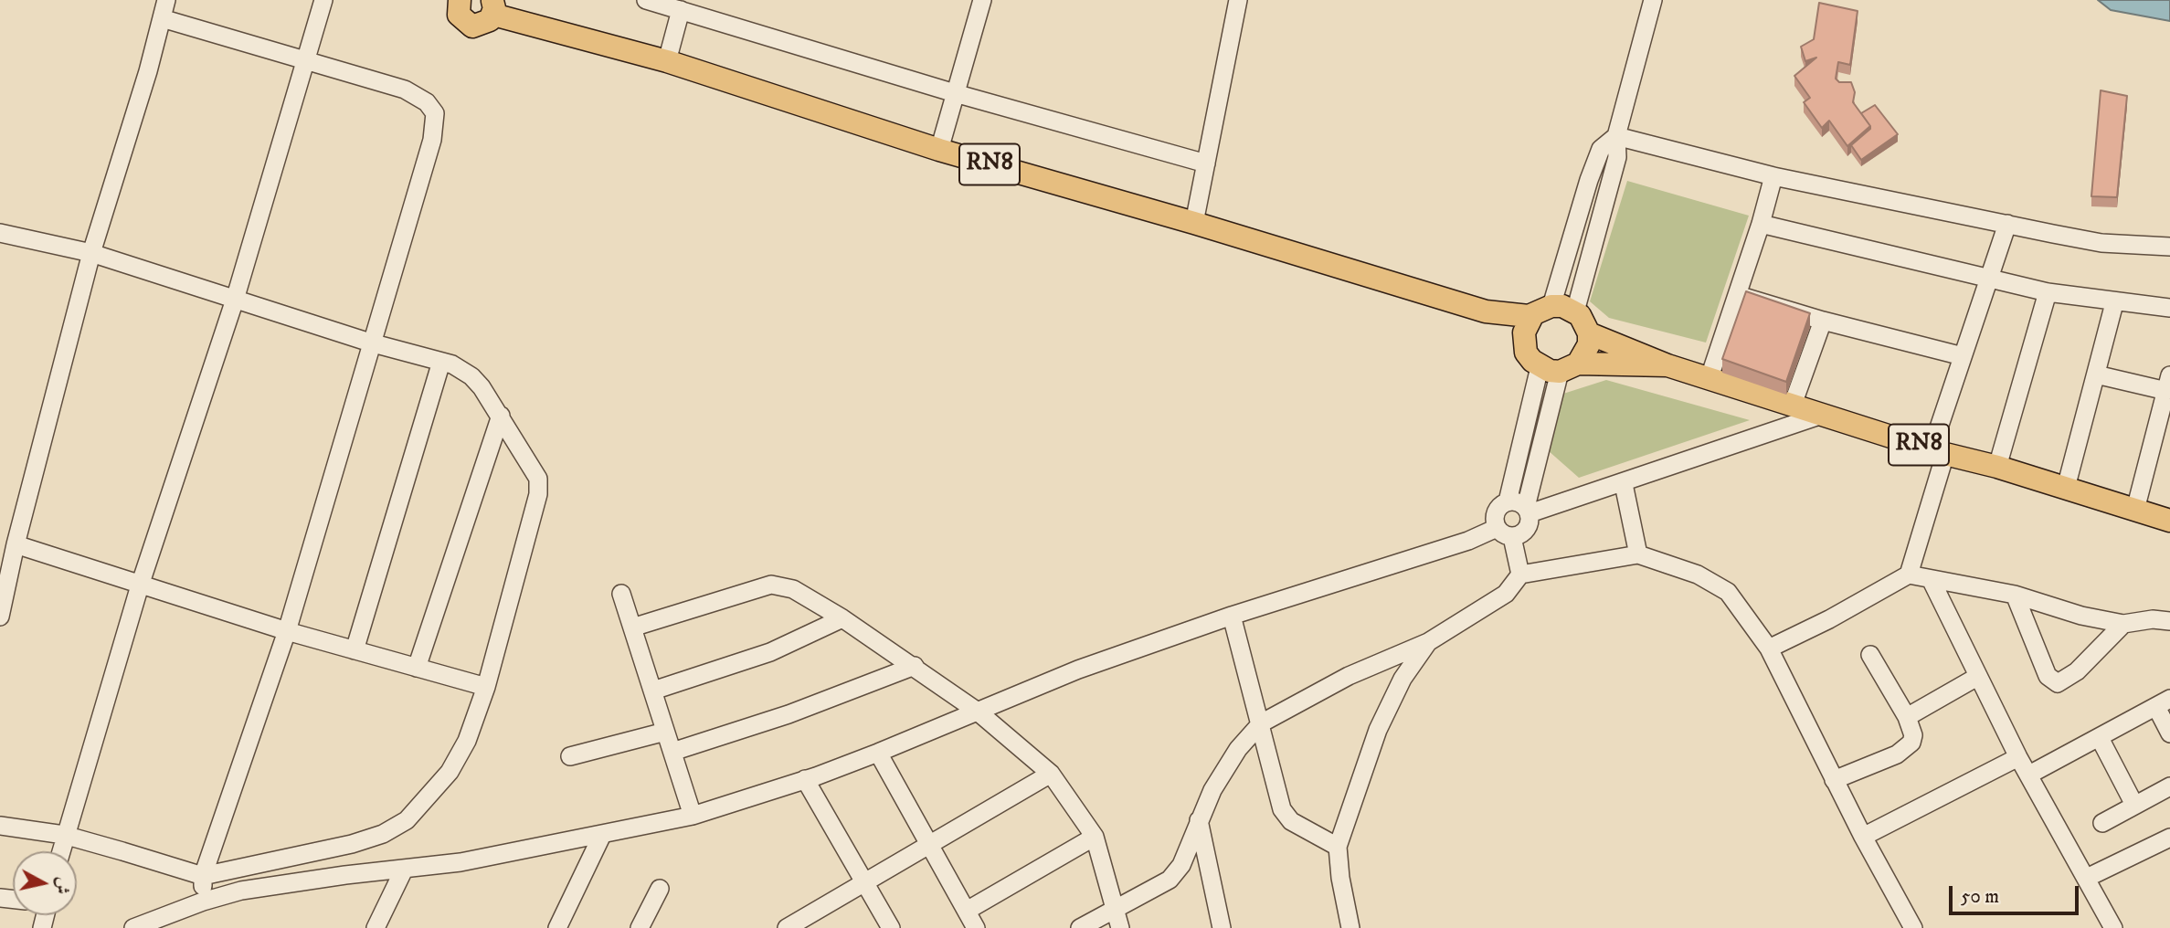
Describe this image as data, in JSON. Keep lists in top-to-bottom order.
{
  "streets": {
    "main road": ["RN8"]
  },
  "scale_bar": "50 m",
  "north": "right"
}
